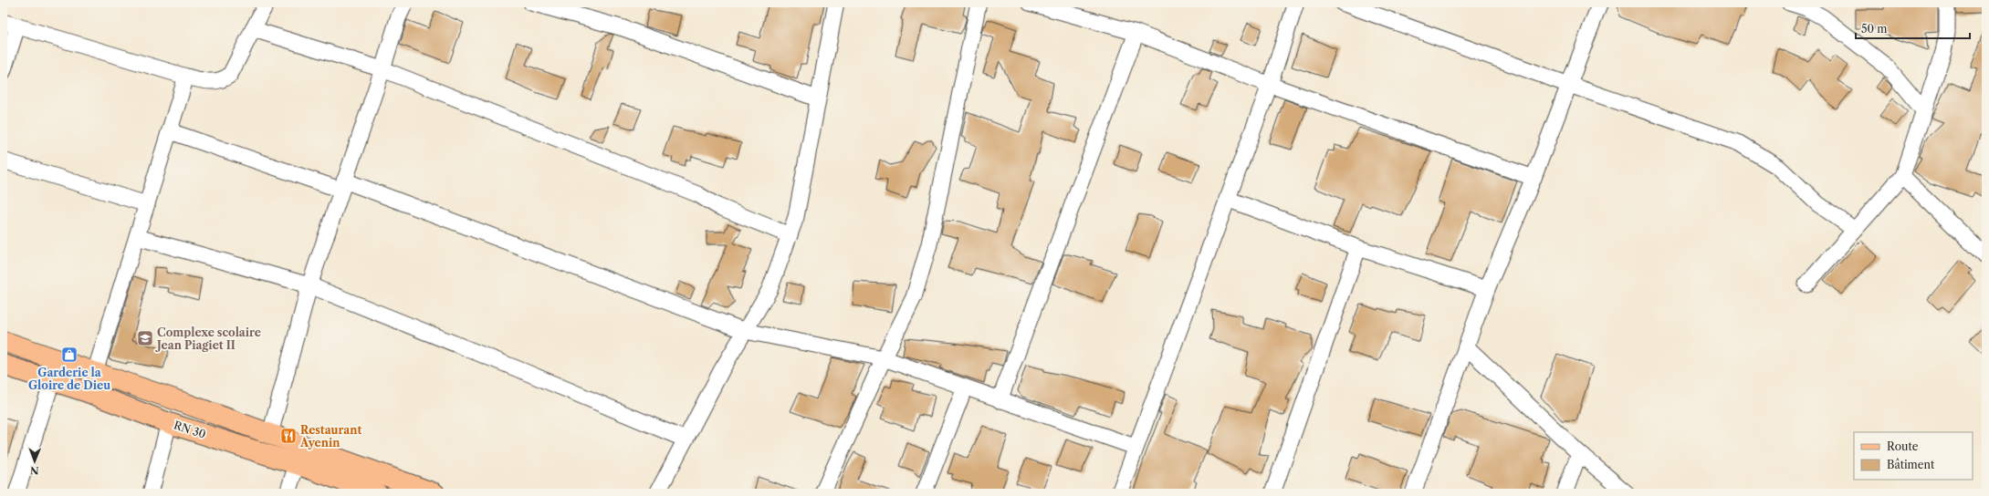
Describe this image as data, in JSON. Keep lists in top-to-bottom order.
{
  "streets": {
    "main road": ["RN 30"]
  },
  "places": {
    "school or university": ["Complexe scolaire Jean Piagiet II"],
    "shop": ["Garderie la Gloire de Dieu"],
    "restaurant": ["Restaurant Ayenin"]
  },
  "legend": ["Route", "Bâtiment"],
  "scale_bar": "50 m",
  "north": "bottom"
}
